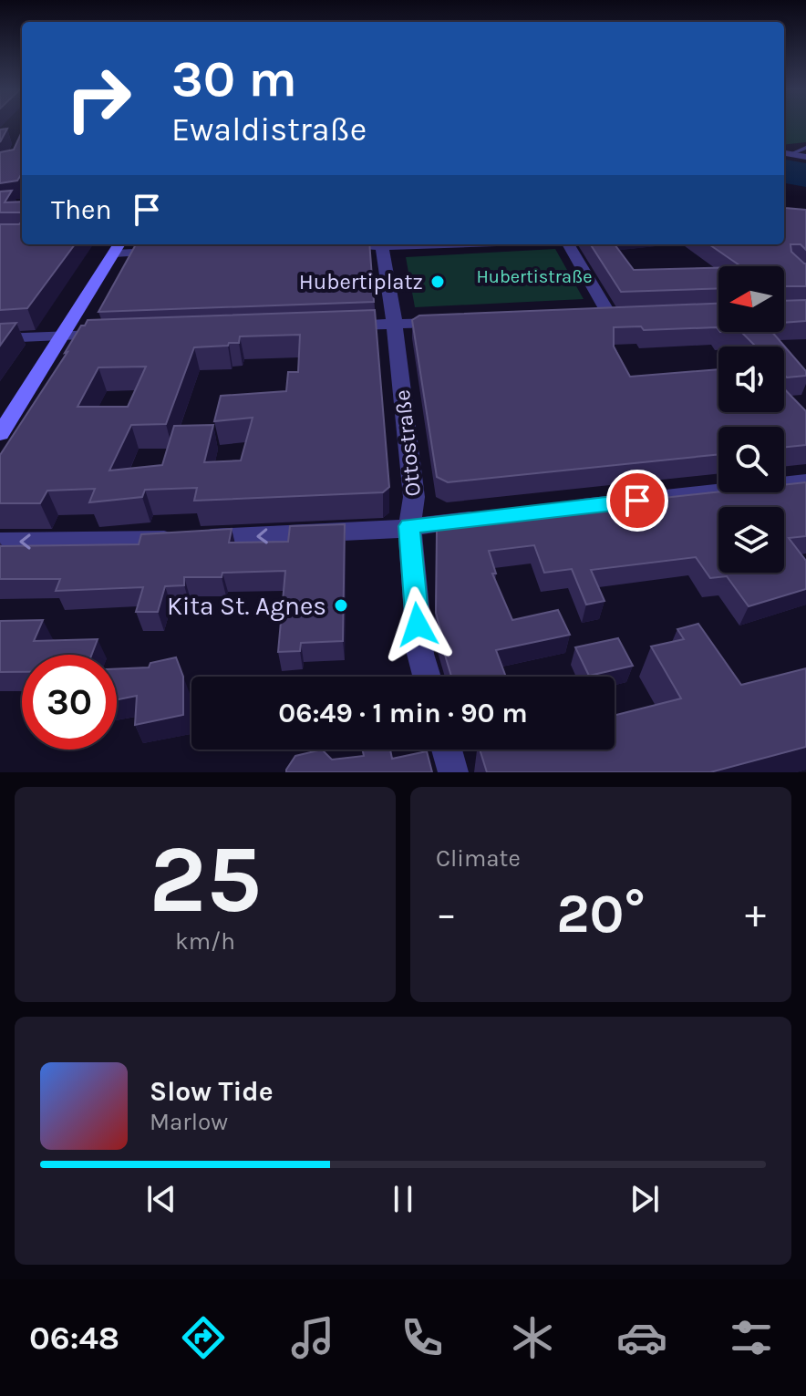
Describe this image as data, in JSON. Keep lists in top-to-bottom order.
{
  "streets": {
    "street": ["Ottostraße"]
  },
  "parks": ["Hubertistraße"],
  "places": ["Hubertiplatz", "Kita St. Agnes"],
  "north": "left",
  "page": {
    "turn": ["30 m", "Ewaldistraße"],
    "then": "Then",
    "limit": "30",
    "trip": "06:49 · 1 min · 90 m",
    "tile": [
      ["25", "km/h"],
      "Climate"
    ],
    "heat": ["−", "20°", "+"],
    "song": ["Slow Tide", "Marlow"],
    "tabs": "06:48"
  }
}
